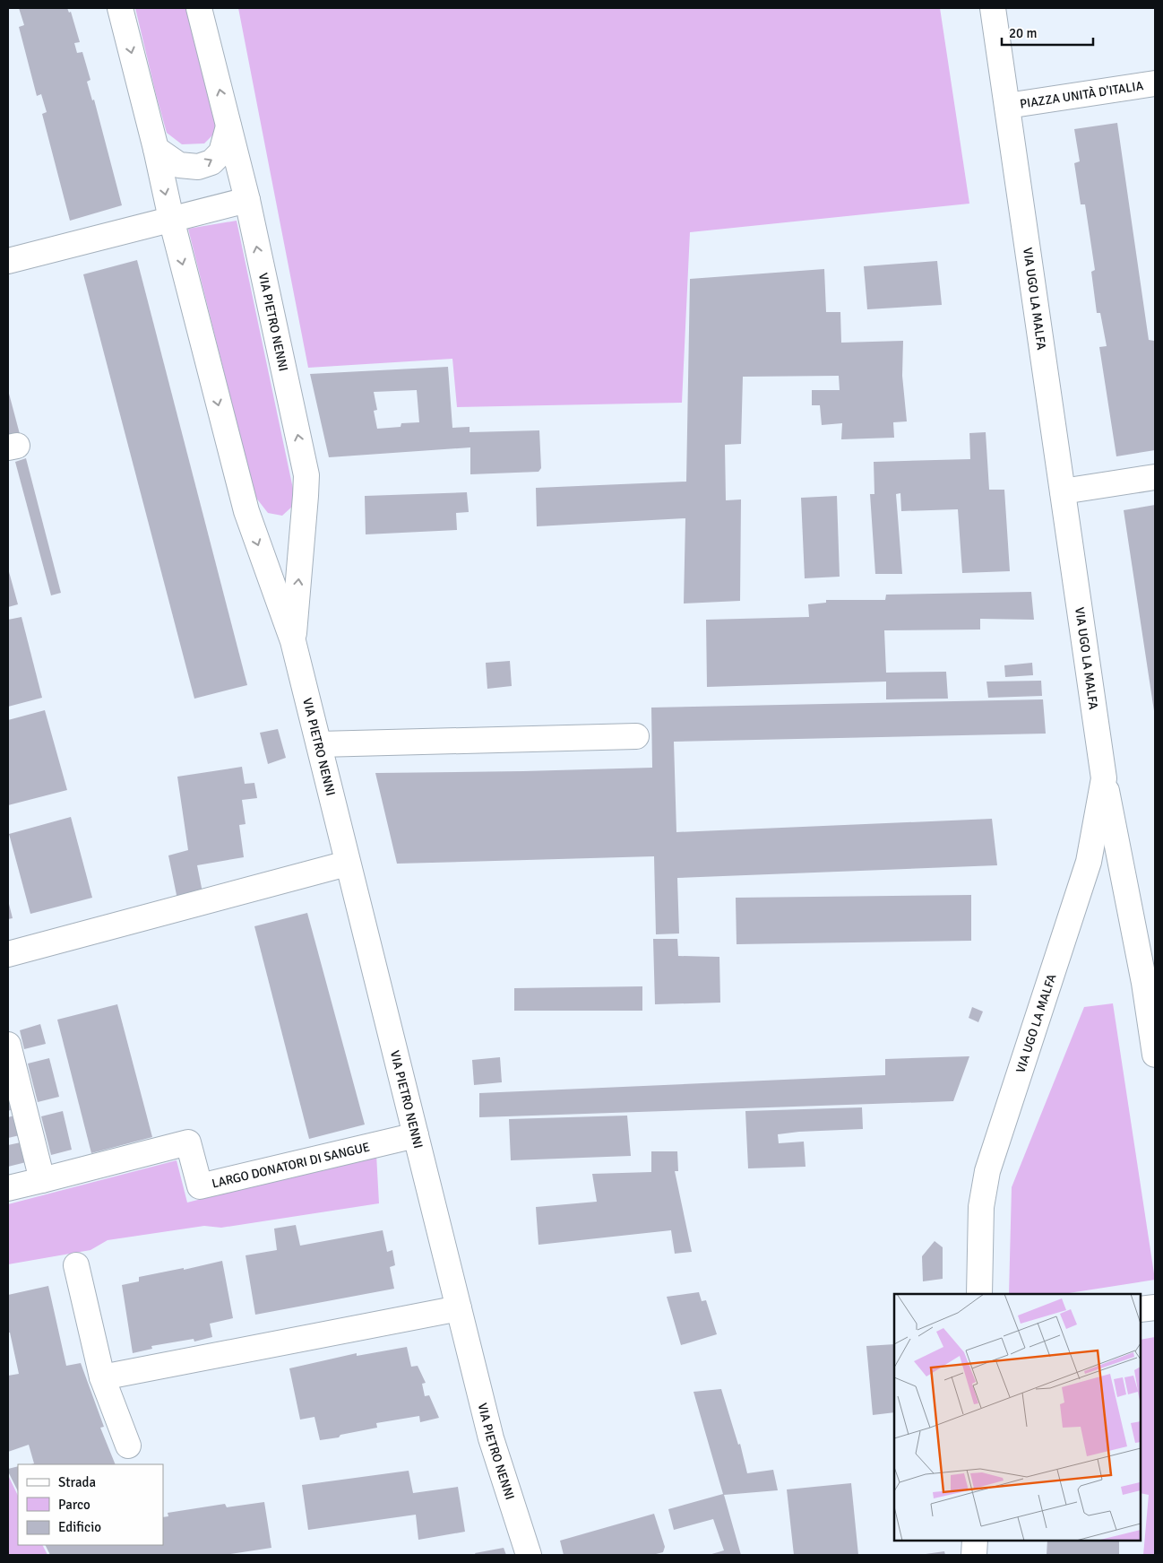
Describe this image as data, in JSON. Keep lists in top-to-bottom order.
{
  "streets": {
    "street": [
      "PIAZZA UNITÀ D'ITALIA",
      "VIA UGO LA MALFA",
      "VIA PIETRO NENNI",
      "LARGO DONATORI DI SANGUE"
    ]
  },
  "crossings": [
    ["PIAZZA UNITÀ D'ITALIA", "VIA UGO LA MALFA"],
    ["VIA PIETRO NENNI", "LARGO DONATORI DI SANGUE"]
  ],
  "legend": ["Strada", "Parco", "Edificio"],
  "scale_bar": "20 m"
}
